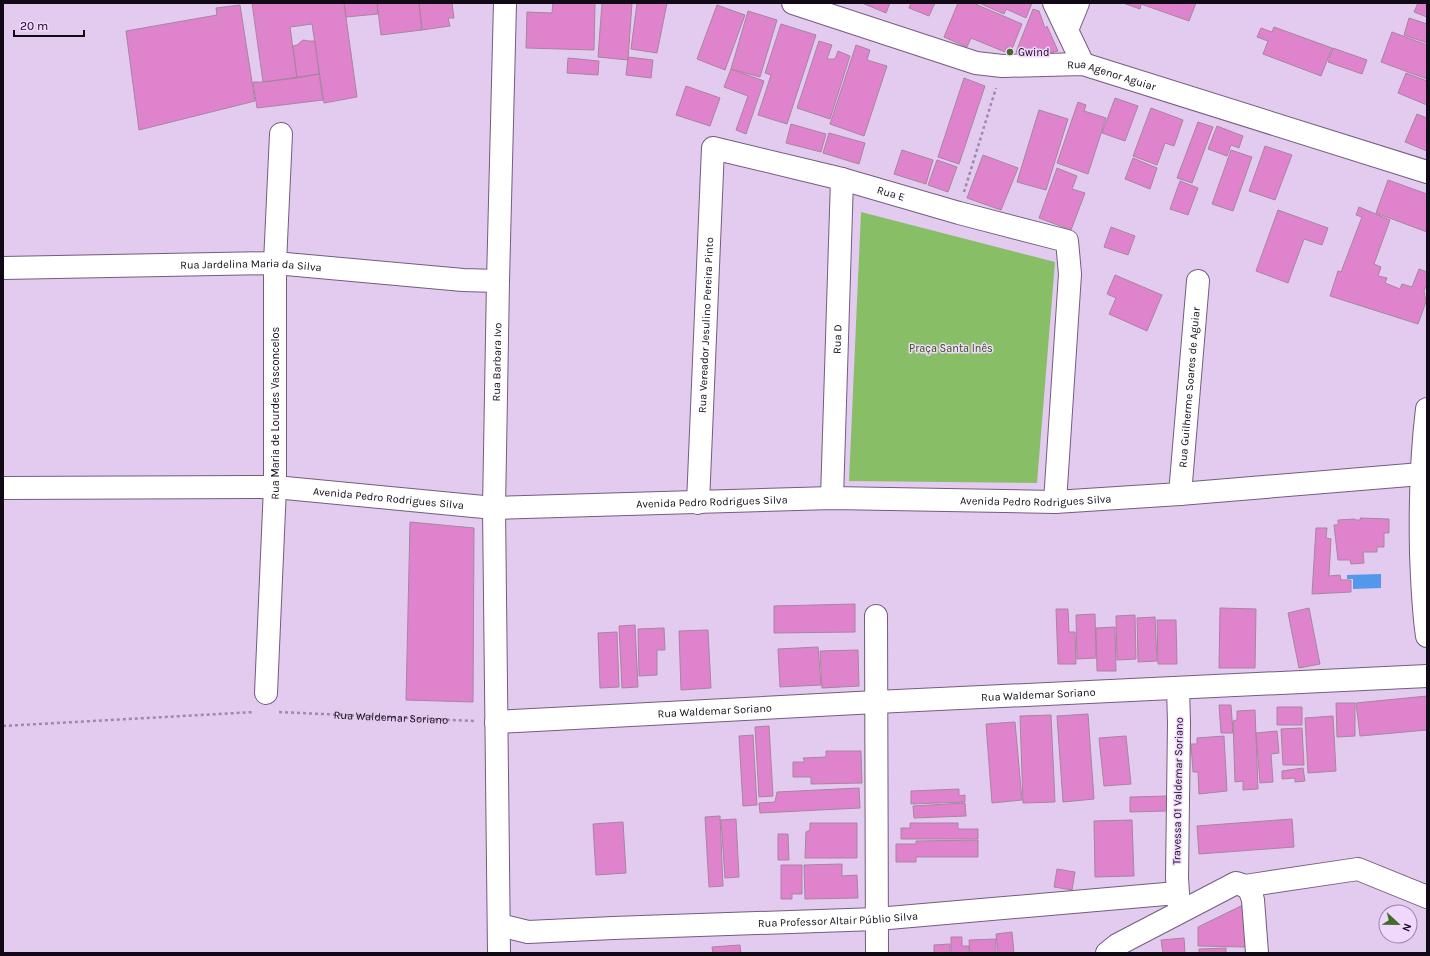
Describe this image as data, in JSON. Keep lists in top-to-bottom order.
{
  "streets": {
    "street": [
      "Rua Agenor Aguiar",
      "Rua E",
      "Rua Jardelina Maria da Silva",
      "Rua Vereador Jesulino Pereira Pinto",
      "Rua D",
      "Rua Barbara Ivo",
      "Rua Guilherme Soares de Aguiar",
      "Rua Maria de Lourdes Vasconcelos",
      "Avenida Pedro Rodrigues Silva",
      "Rua Waldemar Soriano",
      "Travessa 01 Valdemar Soriano",
      "Rua Professor Altair Públio Silva"
    ]
  },
  "crossings": [
    ["Rua E", "Rua Vereador Jesulino Pereira Pinto"],
    ["Rua E", "Rua D"],
    ["Rua E", "Avenida Pedro Rodrigues Silva"],
    ["Rua Jardelina Maria da Silva", "Rua Barbara Ivo"],
    ["Rua Jardelina Maria da Silva", "Rua Maria de Lourdes Vasconcelos"],
    ["Rua Vereador Jesulino Pereira Pinto", "Avenida Pedro Rodrigues Silva"],
    ["Rua D", "Avenida Pedro Rodrigues Silva"],
    ["Rua Barbara Ivo", "Avenida Pedro Rodrigues Silva"],
    ["Rua Barbara Ivo", "Rua Waldemar Soriano"],
    ["Rua Barbara Ivo", "Rua Professor Altair Públio Silva"],
    ["Rua Guilherme Soares de Aguiar", "Avenida Pedro Rodrigues Silva"],
    ["Rua Maria de Lourdes Vasconcelos", "Avenida Pedro Rodrigues Silva"],
    ["Rua Waldemar Soriano", "Travessa 01 Valdemar Soriano"],
    ["Travessa 01 Valdemar Soriano", "Rua Professor Altair Públio Silva"]
  ],
  "parks": ["Praça Santa Inês"],
  "places": ["Gwind"],
  "scale_bar": "20 m",
  "north": "right"
}
